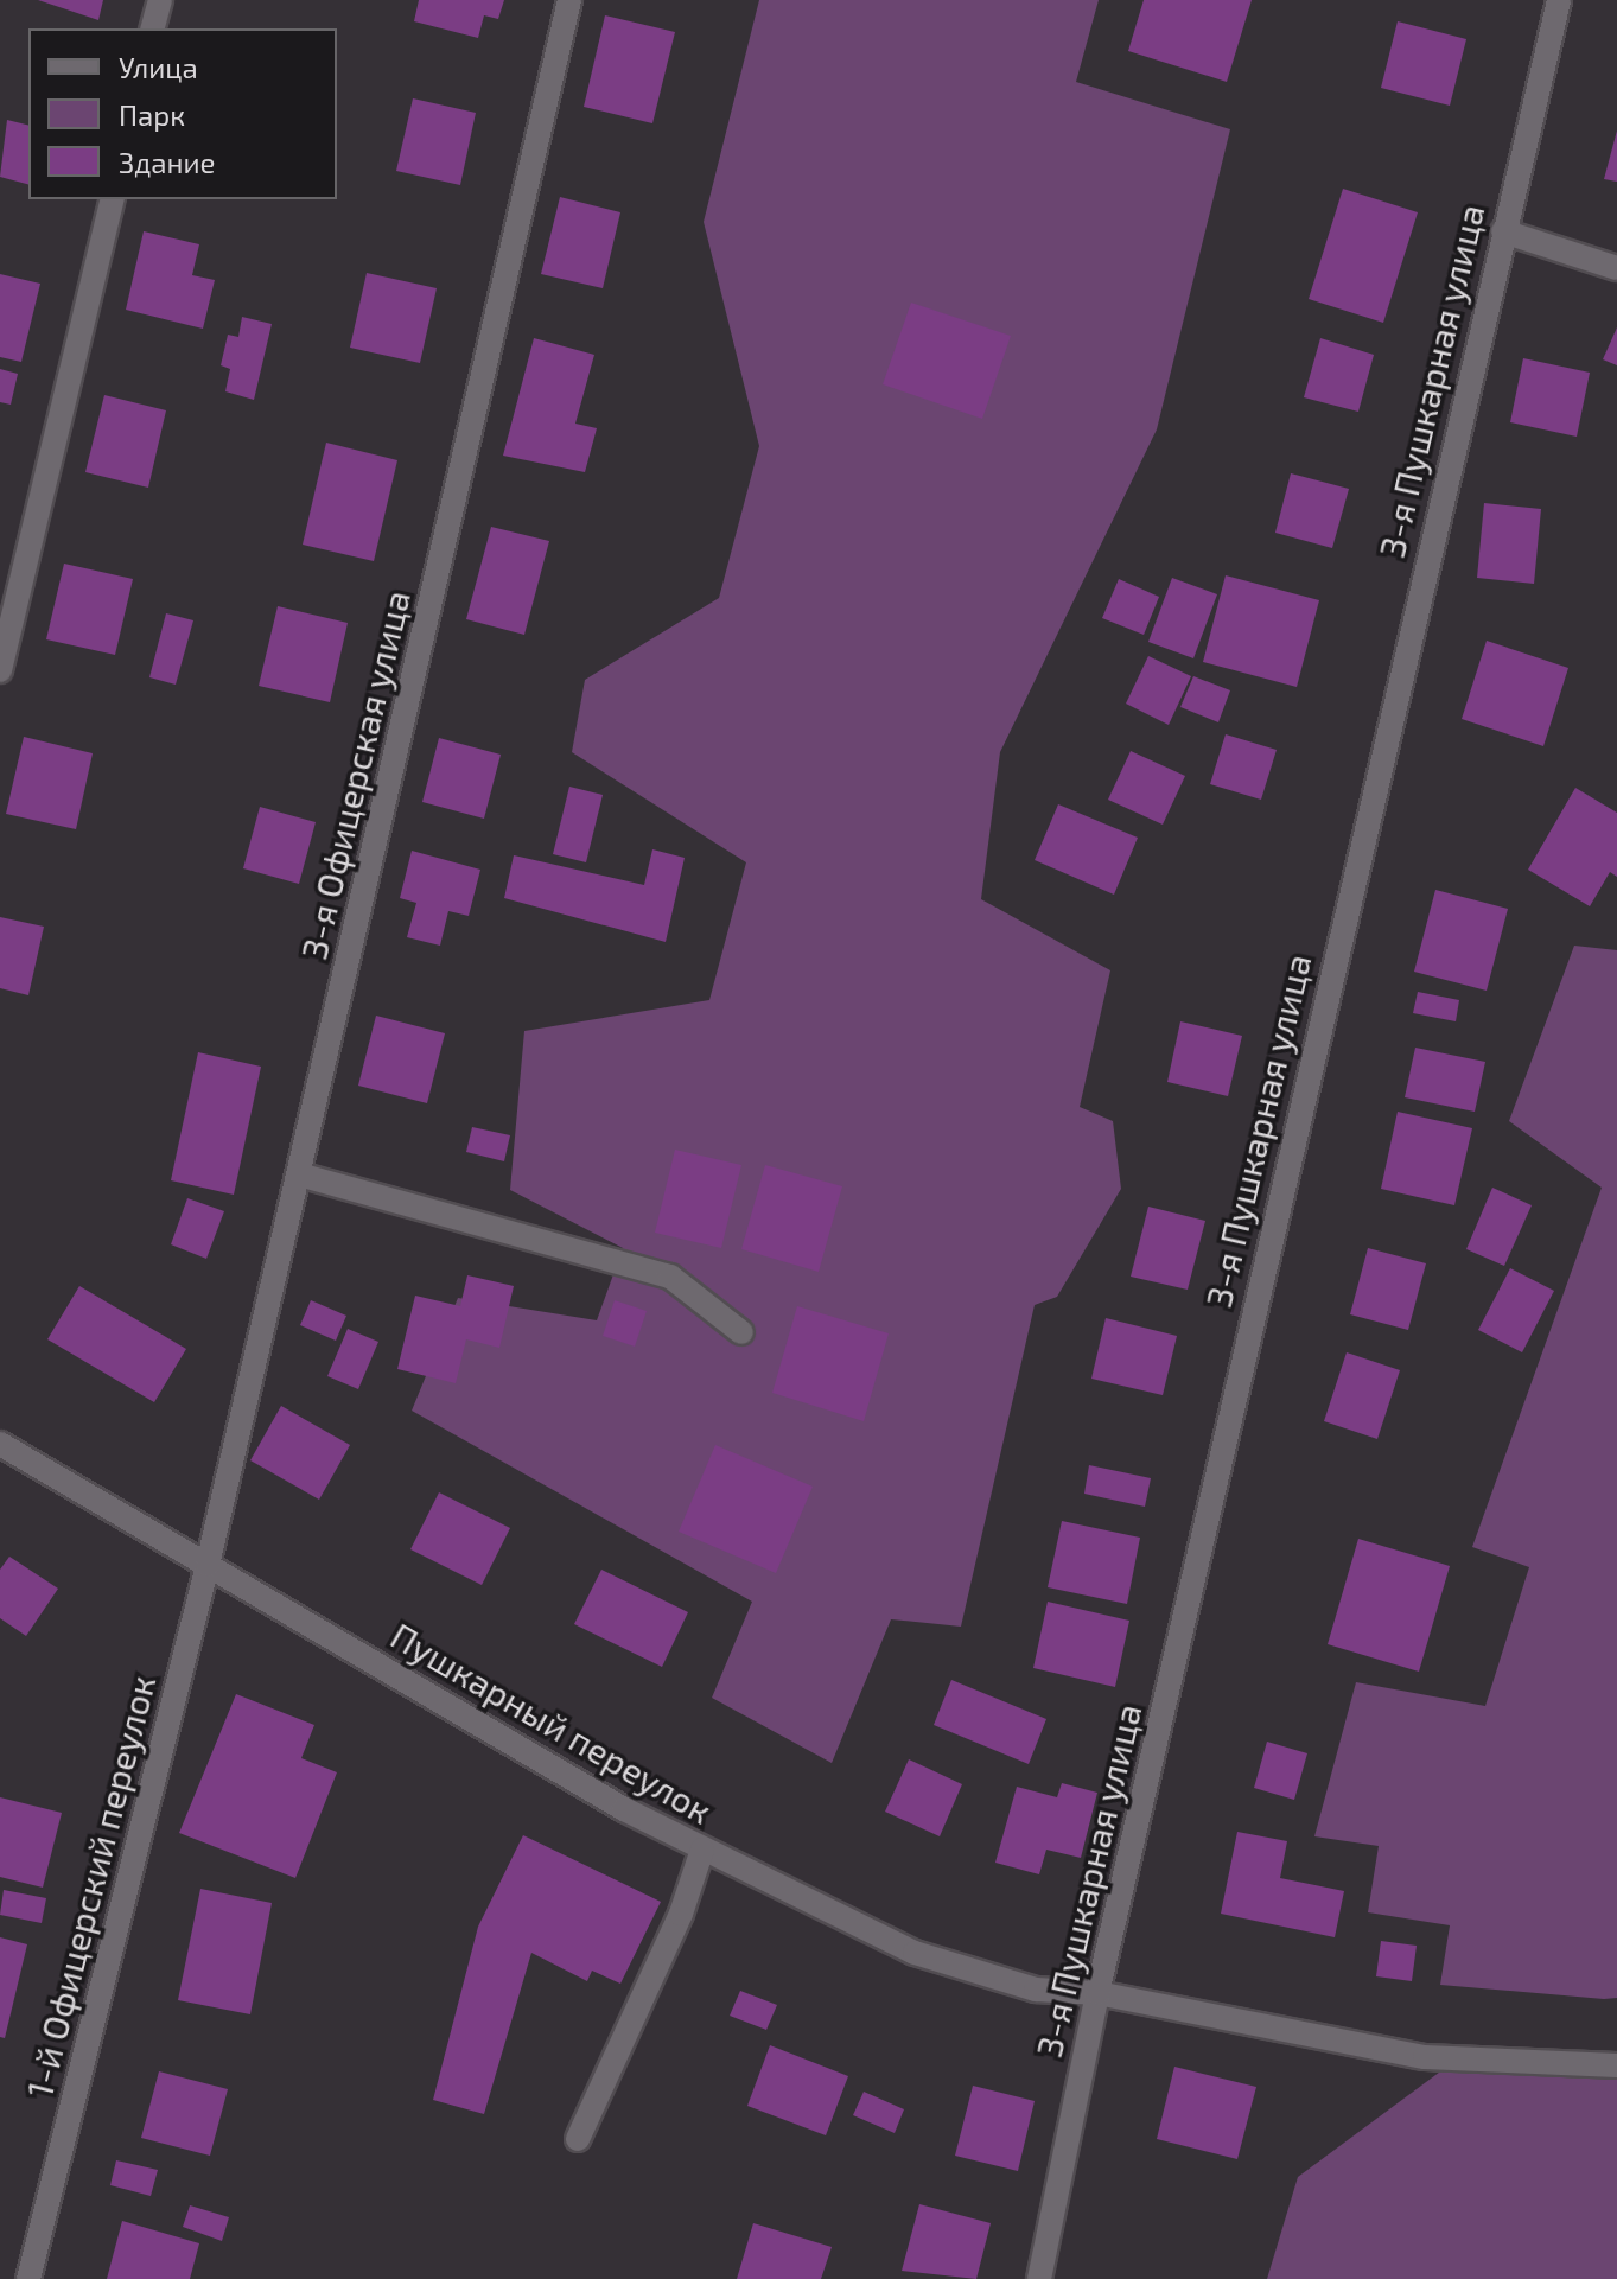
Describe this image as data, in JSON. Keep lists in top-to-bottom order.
{
  "streets": {
    "street": [
      "3-я Пушкарная улица",
      "3-я Офицерская улица",
      "Пушкарный переулок",
      "1-й Офицерский переулок"
    ]
  },
  "crossings": [
    ["3-я Пушкарная улица", "Пушкарный переулок"],
    ["3-я Офицерская улица", "Пушкарный переулок"],
    ["3-я Офицерская улица", "1-й Офицерский переулок"],
    ["Пушкарный переулок", "1-й Офицерский переулок"]
  ],
  "legend": ["Улица", "Парк", "Здание"]
}
